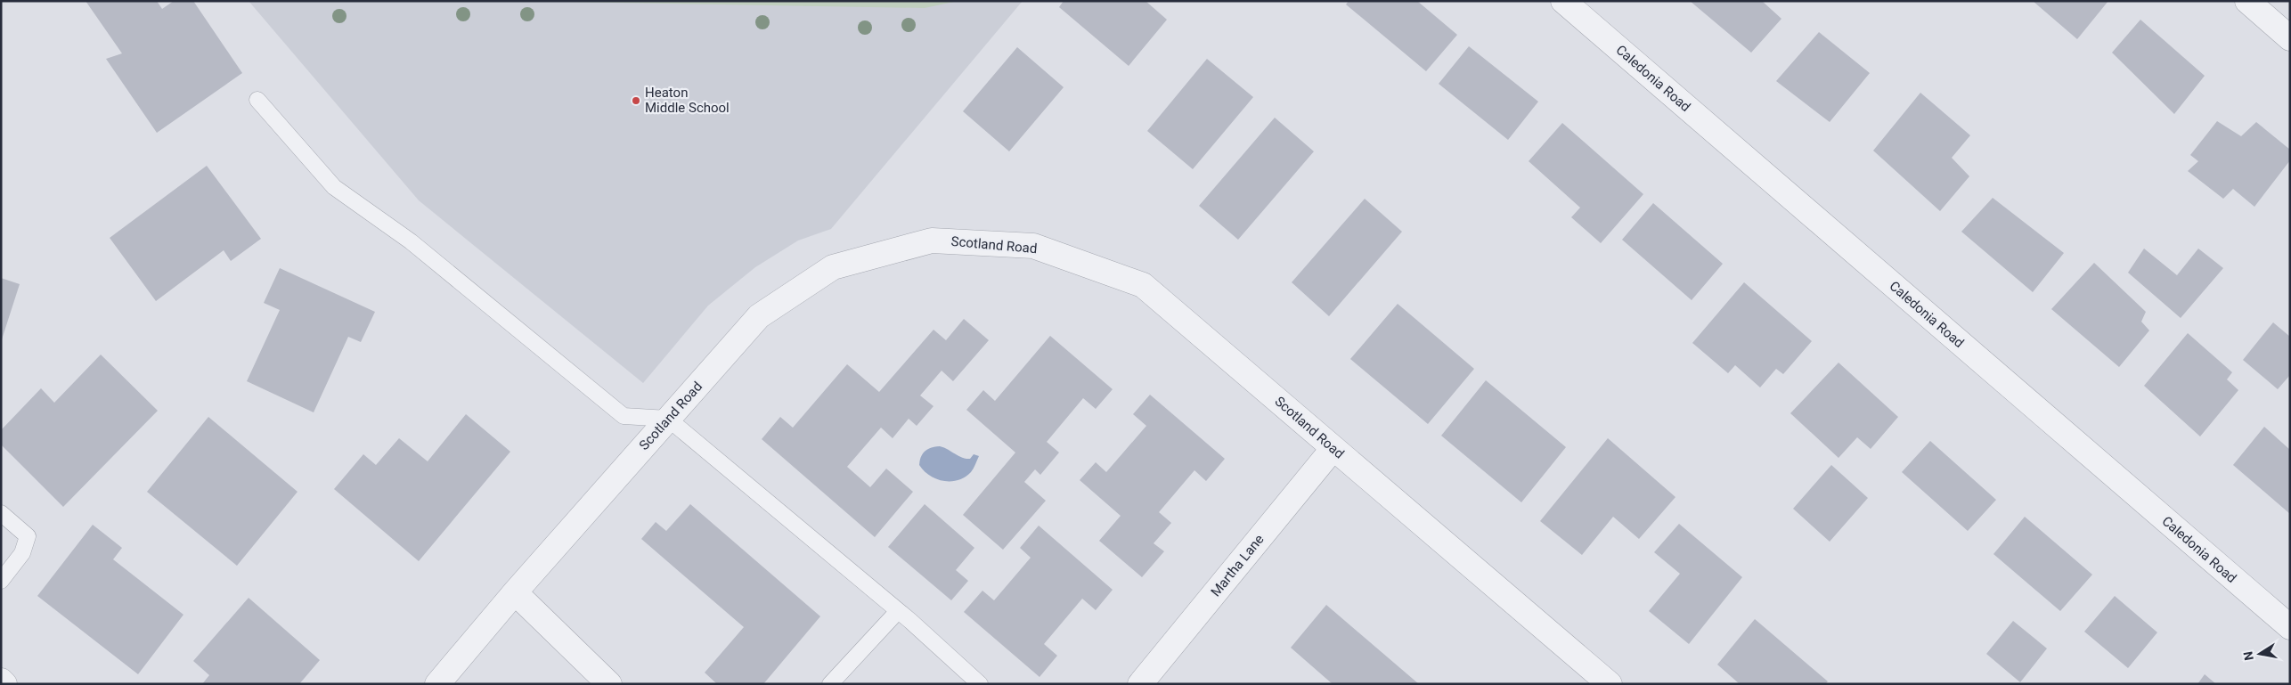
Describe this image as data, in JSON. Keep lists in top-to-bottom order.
{
  "streets": {
    "street": ["Caledonia Road", "Scotland Road", "Martha Lane"]
  },
  "crossings": [
    ["Scotland Road", "Martha Lane"]
  ],
  "places": ["Heaton Middle School"],
  "north": "left"
}
